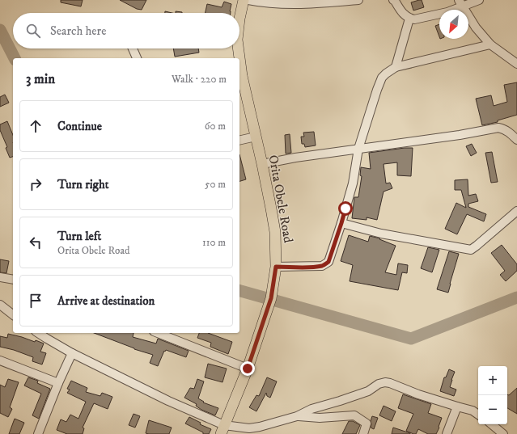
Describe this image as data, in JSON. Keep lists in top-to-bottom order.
{
  "streets": {
    "main road": ["Orita Obele Road"]
  },
  "north": "bottom left",
  "page": {
    "search": "Search here",
    "heading": ["3 min", "Walk · 220 m"],
    "list": [
      ["Continue", "60 m"],
      ["Turn right", "50 m"],
      ["Turn left", "Orita Obele Road", "110 m"],
      "Arrive at destination"
    ],
    "map_buttons": ["+", "−"]
  }
}
